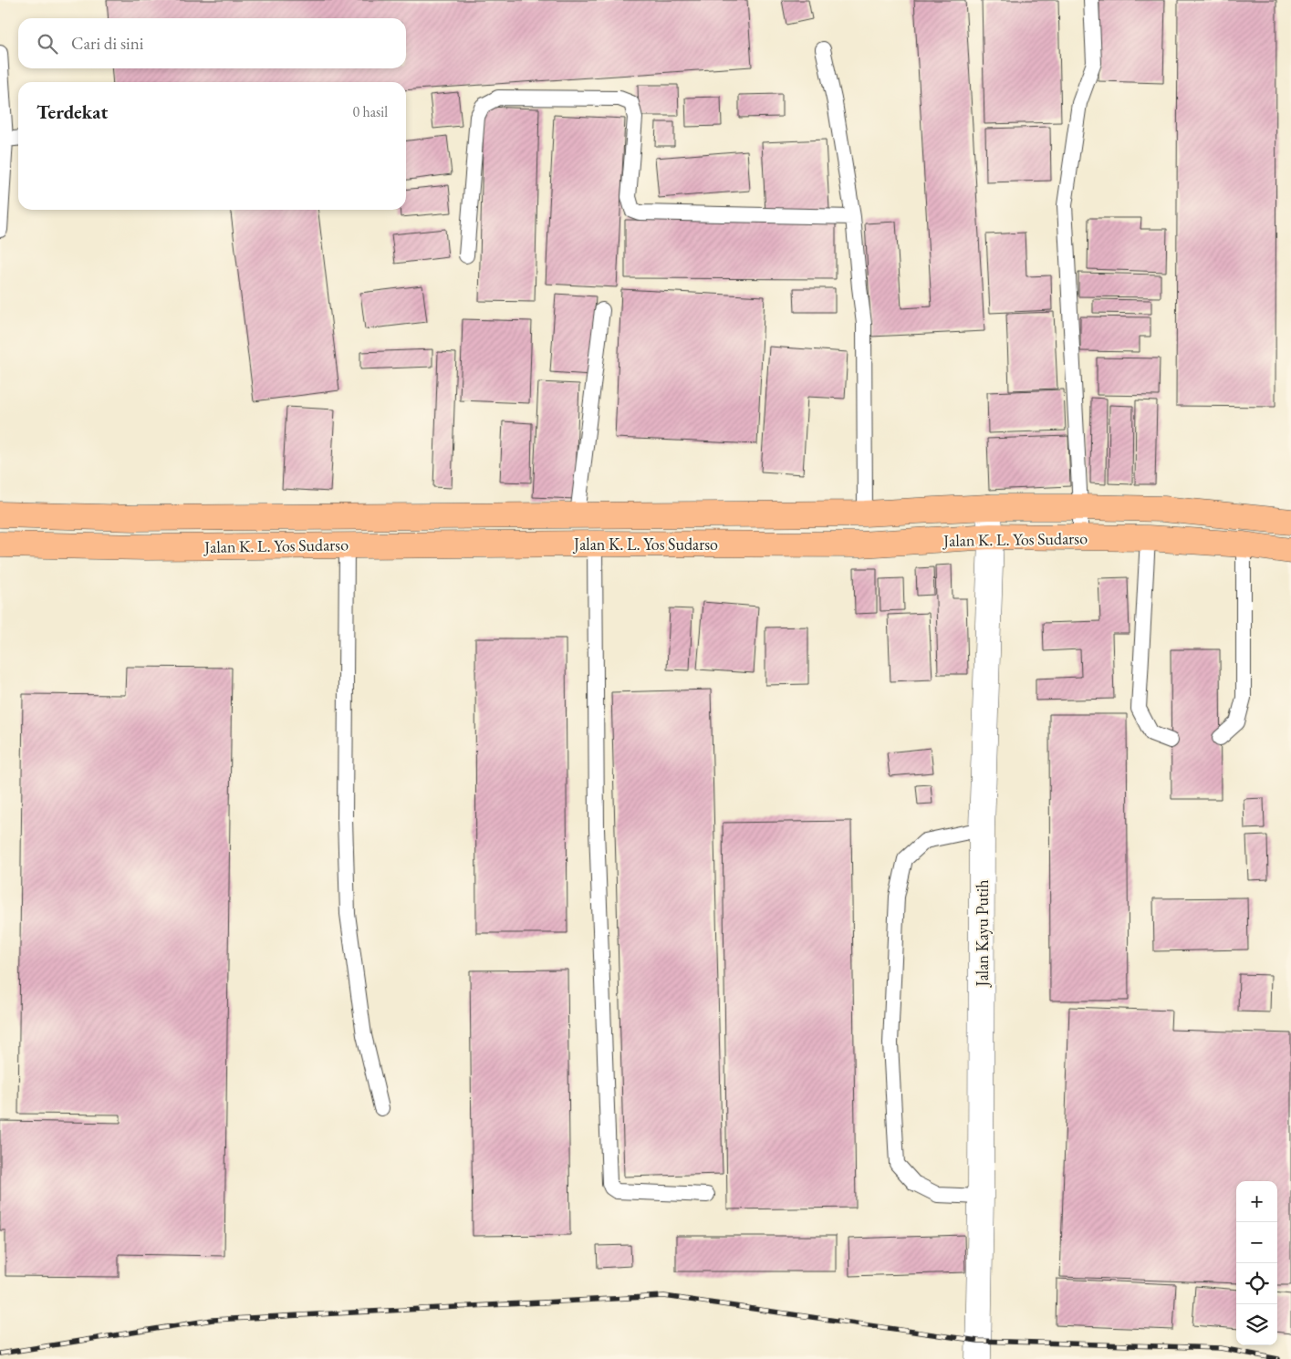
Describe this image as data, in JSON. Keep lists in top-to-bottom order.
{
  "streets": {
    "highway": ["Jalan K. L. Yos Sudarso"],
    "street": ["Jalan Kayu Putih"]
  },
  "crossings": [
    ["Jalan K. L. Yos Sudarso", "Jalan Kayu Putih"]
  ],
  "page": {
    "search": "Cari di sini",
    "heading": ["Terdekat", "0 hasil"],
    "map_buttons": ["+", "−"]
  }
}
